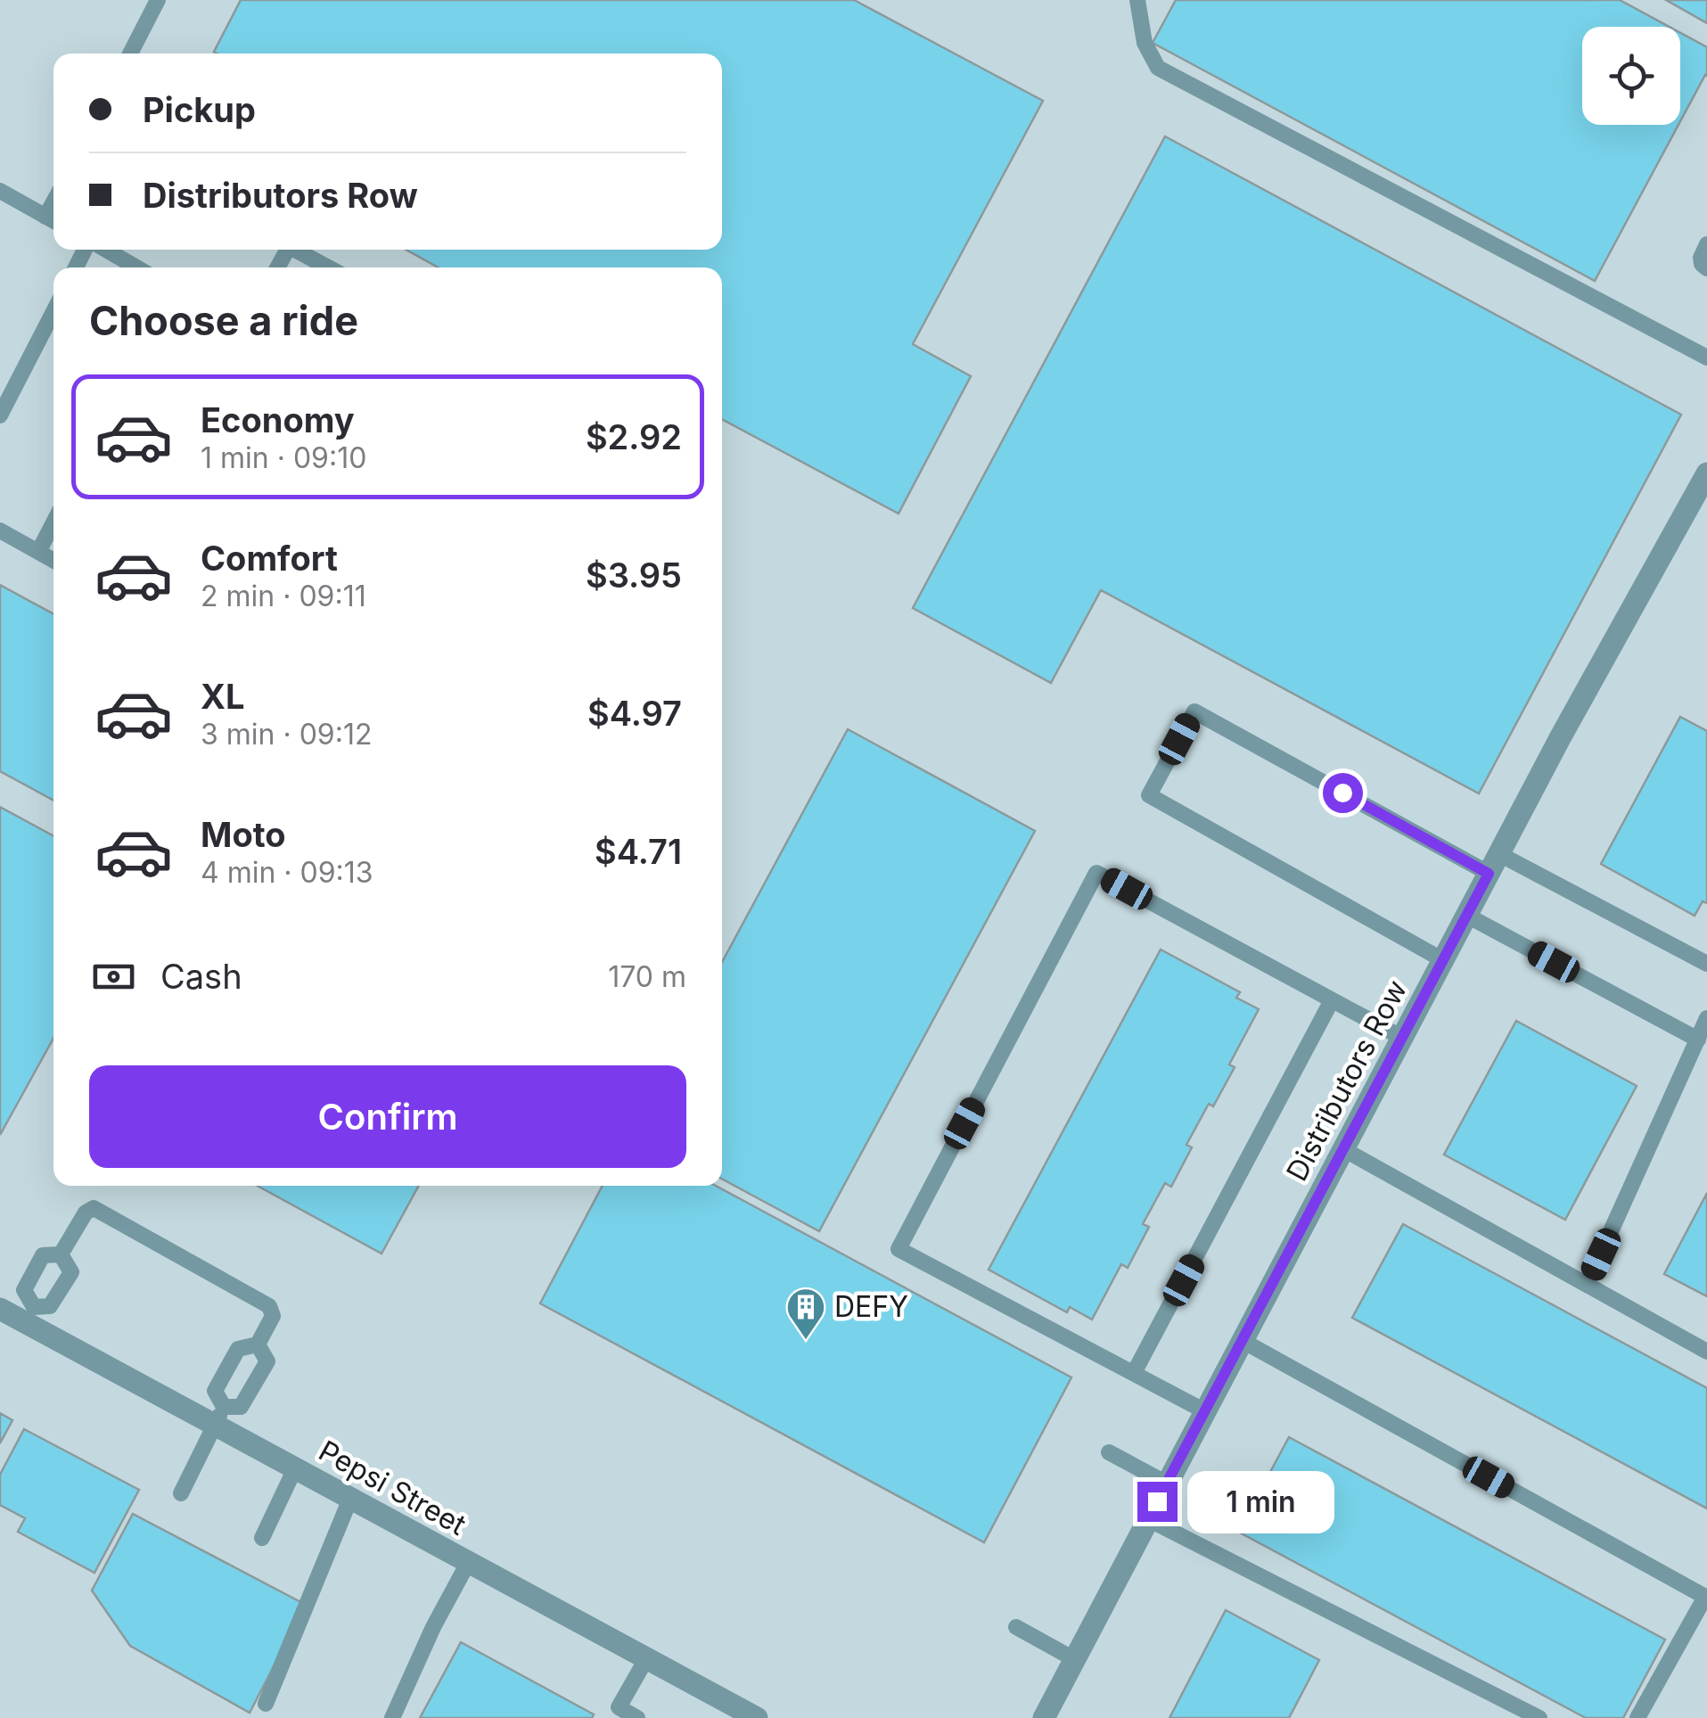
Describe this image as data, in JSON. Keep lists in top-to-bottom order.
{
  "streets": {
    "street": ["Distributors Row", "Pepsi Street"]
  },
  "places": {
    "building": ["DEFY"]
  },
  "page": {
    "banner": ["Pickup", "Distributors Row"],
    "heading": "Choose a ride",
    "list": [
      {
        "name": "Economy",
        "note": "1 min · 09:10",
        "value": "$2.92"
      },
      {
        "name": "Comfort",
        "note": "2 min · 09:11",
        "value": "$3.95"
      },
      {
        "name": "XL",
        "note": "3 min · 09:12",
        "value": "$4.97"
      },
      {
        "name": "Moto",
        "note": "4 min · 09:13",
        "value": "$4.71"
      }
    ],
    "pay": ["Cash", "170 m"],
    "buttons": "Confirm",
    "bubble": "1 min"
  }
}
